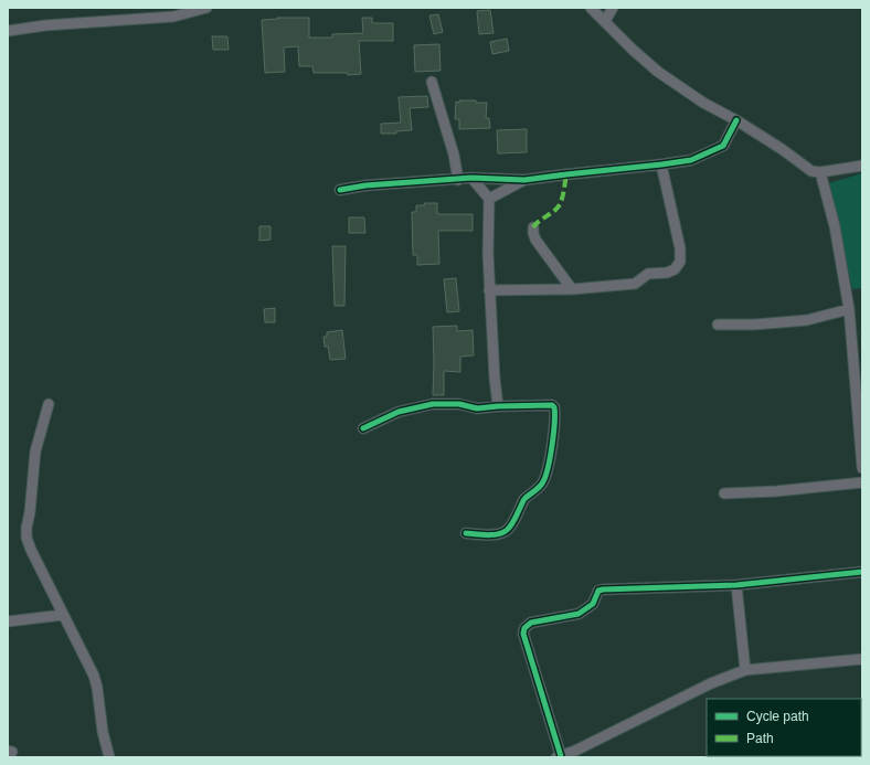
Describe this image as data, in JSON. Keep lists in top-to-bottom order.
{
  "legend": ["Cycle path", "Path"]
}
